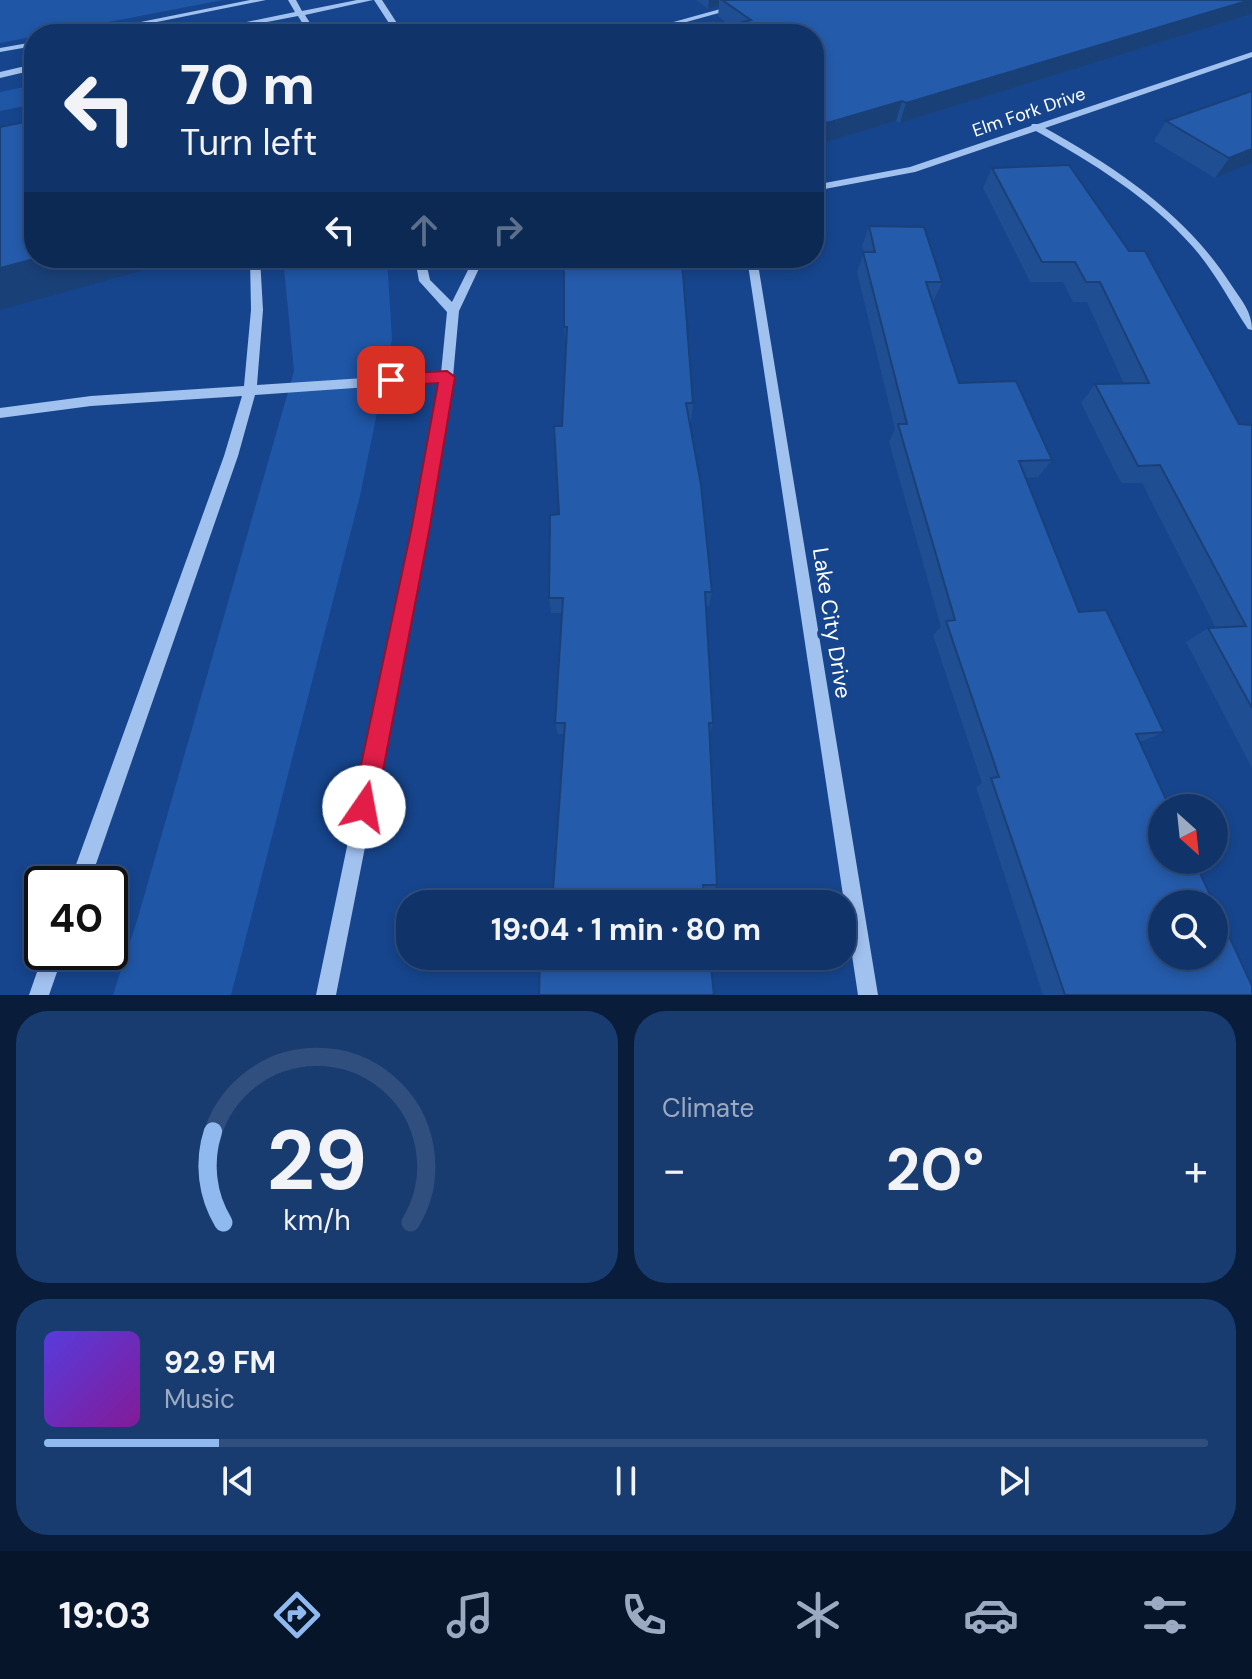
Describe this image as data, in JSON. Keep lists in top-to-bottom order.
{
  "streets": {
    "street": ["Elm Fork Drive", "Lake City Drive"]
  },
  "north": "bottom right",
  "page": {
    "turn": ["70 m", "Turn left"],
    "limit": "40",
    "trip": "19:04 · 1 min · 80 m",
    "tile": "Climate",
    "heat": ["−", "20°", "+"],
    "song": ["92.9 FM", "Music"],
    "tabs": "19:03",
    "gauge": ["29", "km/h"]
  }
}
